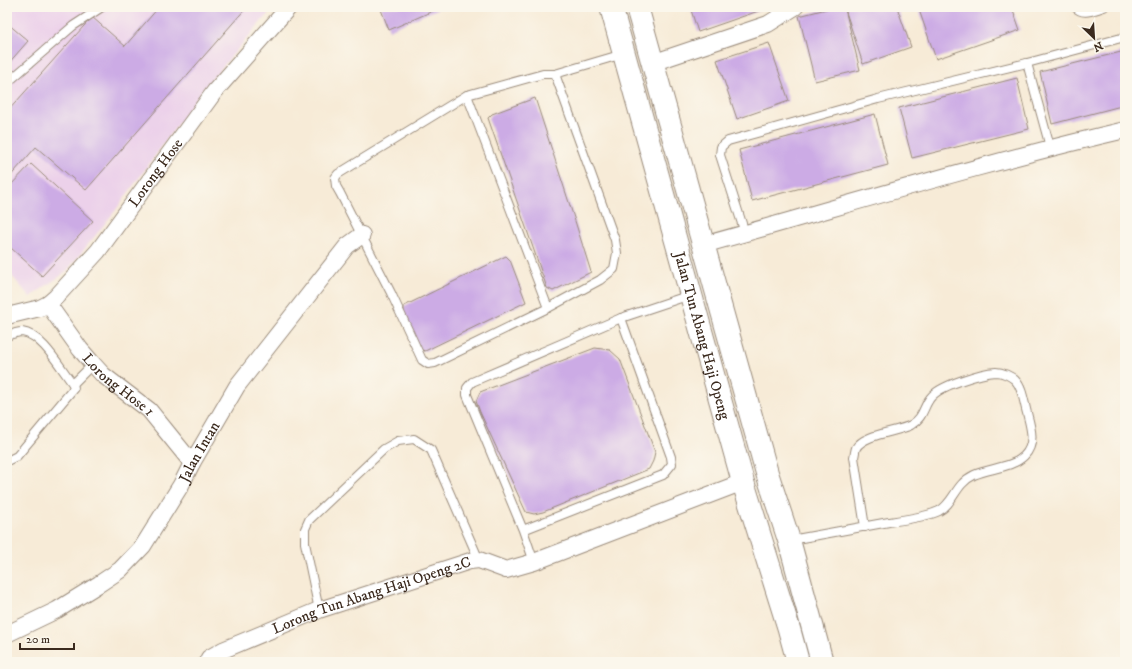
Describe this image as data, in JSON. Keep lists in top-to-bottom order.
{
  "streets": {
    "main road": ["Jalan Tun Abang Haji Openg"],
    "street": [
      "Lorong Hose",
      "Lorong Hose 1",
      "Jalan Intan",
      "Lorong Tun Abang Haji Openg 2C"
    ]
  },
  "crossings": [
    ["Lorong Hose", "Lorong Hose 1"],
    ["Jalan Tun Abang Haji Openg", "Lorong Tun Abang Haji Openg 2C"],
    ["Lorong Hose 1", "Jalan Intan"]
  ],
  "scale_bar": "20 m",
  "north": "bottom right"
}
